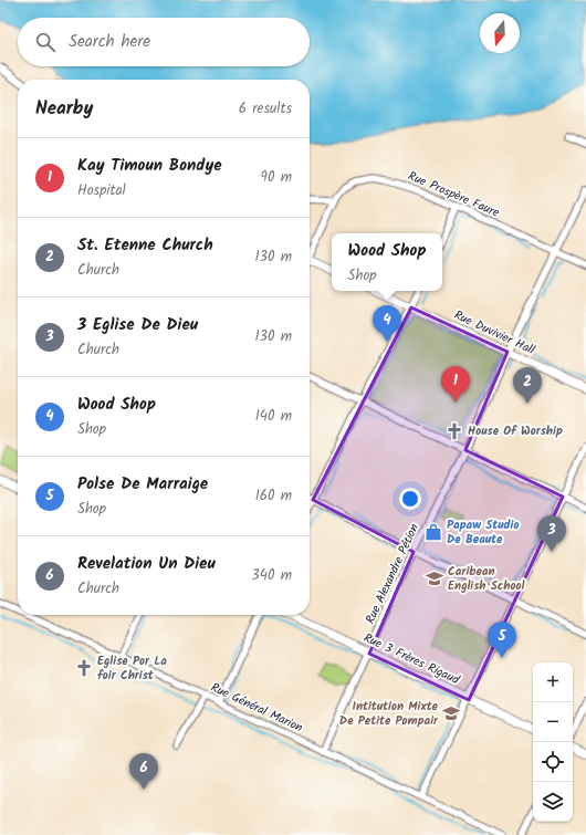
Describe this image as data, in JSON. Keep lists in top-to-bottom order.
{
  "streets": {
    "street": [
      "Rue Prospère Faure",
      "Rue Duvivier Hall",
      "Rue Alexandre Pétion",
      "Rue 3 Frères Rigaud",
      "Rue Général Marion"
    ]
  },
  "crossings": [
    ["Rue Prospère Faure", "Rue Alexandre Pétion"],
    ["Rue Duvivier Hall", "Rue Alexandre Pétion"],
    ["Rue Alexandre Pétion", "Rue 3 Frères Rigaud"],
    ["Rue Alexandre Pétion", "Rue Général Marion"]
  ],
  "places": {
    "church": ["House Of Worship", "Eglise Por La foir Christ"],
    "shop": ["Papaw Studio De Beaute"],
    "school or university": ["Caribean English School", "Intitution Mixte De Petite Pompair"]
  },
  "north": "bottom",
  "page": {
    "search": "Search here",
    "heading": ["Nearby", "6 results"],
    "list": [
      {
        "mark": "1",
        "name": "Kay Timoun Bondye",
        "note": "Hospital",
        "value": "90 m"
      },
      {
        "mark": "2",
        "name": "St. Etenne Church",
        "note": "Church",
        "value": "130 m"
      },
      {
        "mark": "3",
        "name": "3 Eglise De Dieu",
        "note": "Church",
        "value": "130 m"
      },
      {
        "mark": "4",
        "name": "Wood Shop",
        "note": "Shop",
        "value": "140 m"
      },
      {
        "mark": "5",
        "name": "Polse De Marraige",
        "note": "Shop",
        "value": "160 m"
      },
      {
        "mark": "6",
        "name": "Revelation Un Dieu",
        "note": "Church",
        "value": "340 m"
      }
    ],
    "popup": ["Wood Shop", "Shop"],
    "pins": [
      "4",
      "1",
      "2",
      "3",
      "5",
      "6"
    ],
    "map_buttons": ["+", "−"]
  }
}
